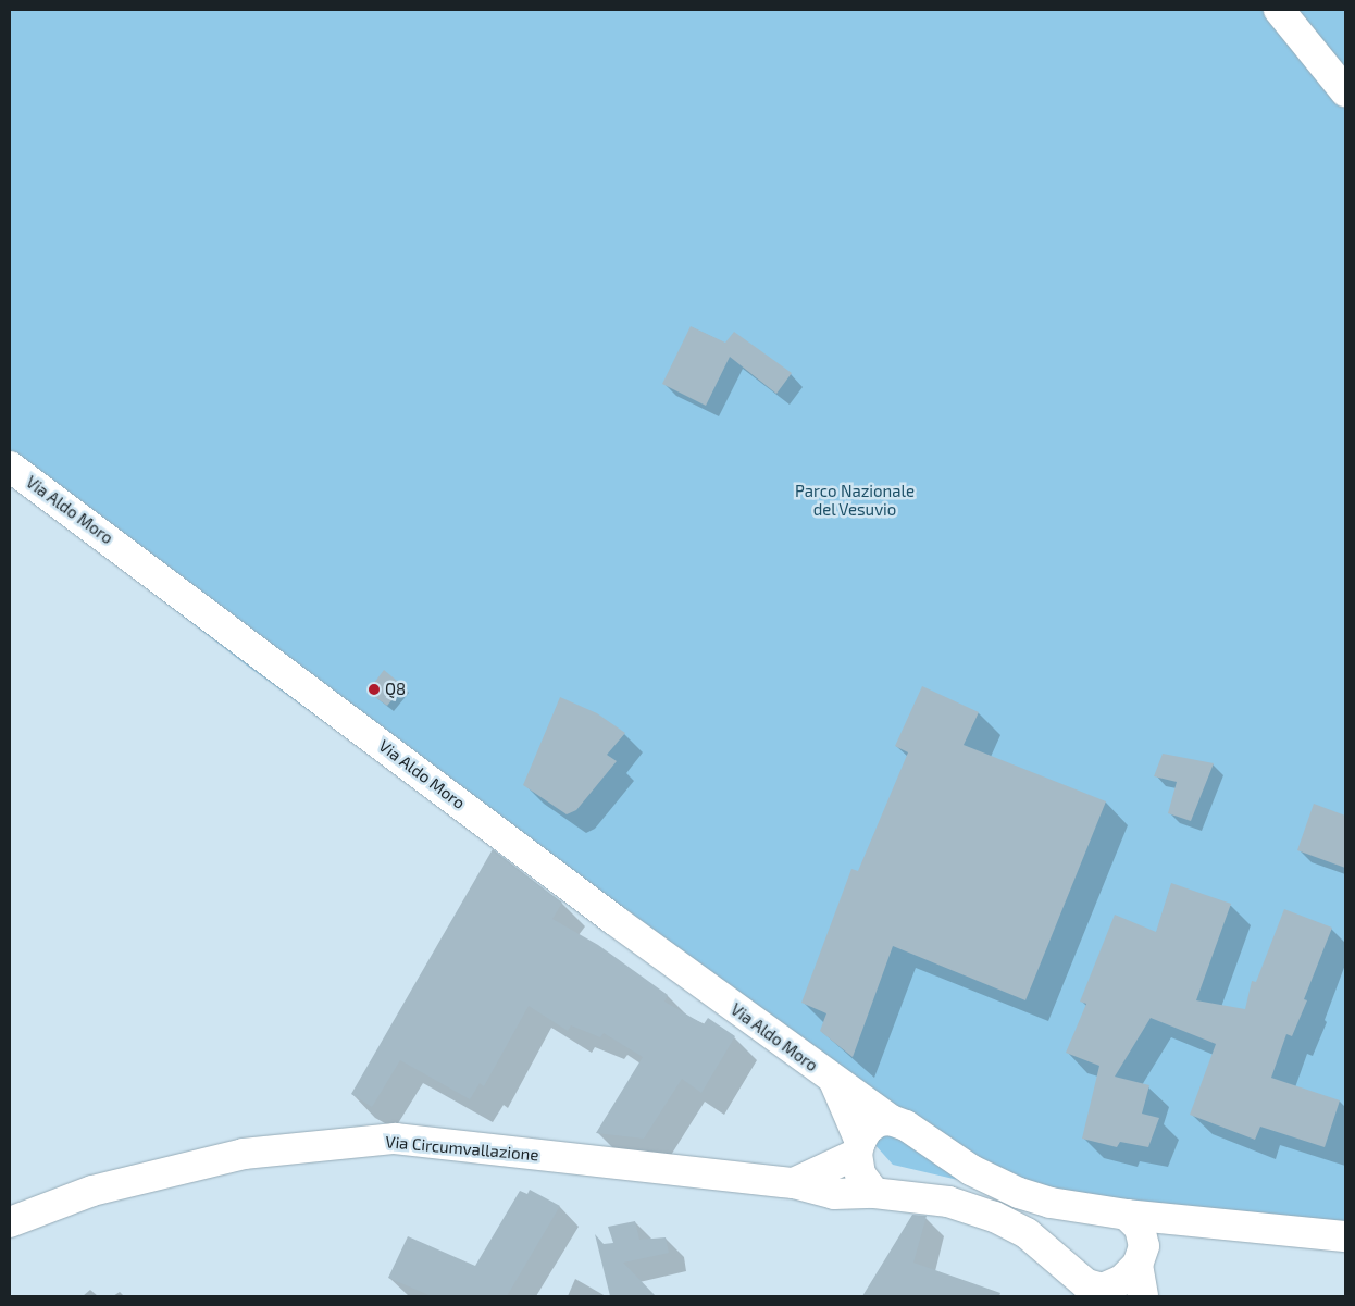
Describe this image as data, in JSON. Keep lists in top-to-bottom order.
{
  "streets": {
    "main road": ["Via Aldo Moro", "Via Circumvallazione"]
  },
  "crossings": [
    ["Via Aldo Moro", "Via Circumvallazione"]
  ],
  "parks": ["Parco Nazionale del Vesuvio"],
  "places": ["Q8"]
}
